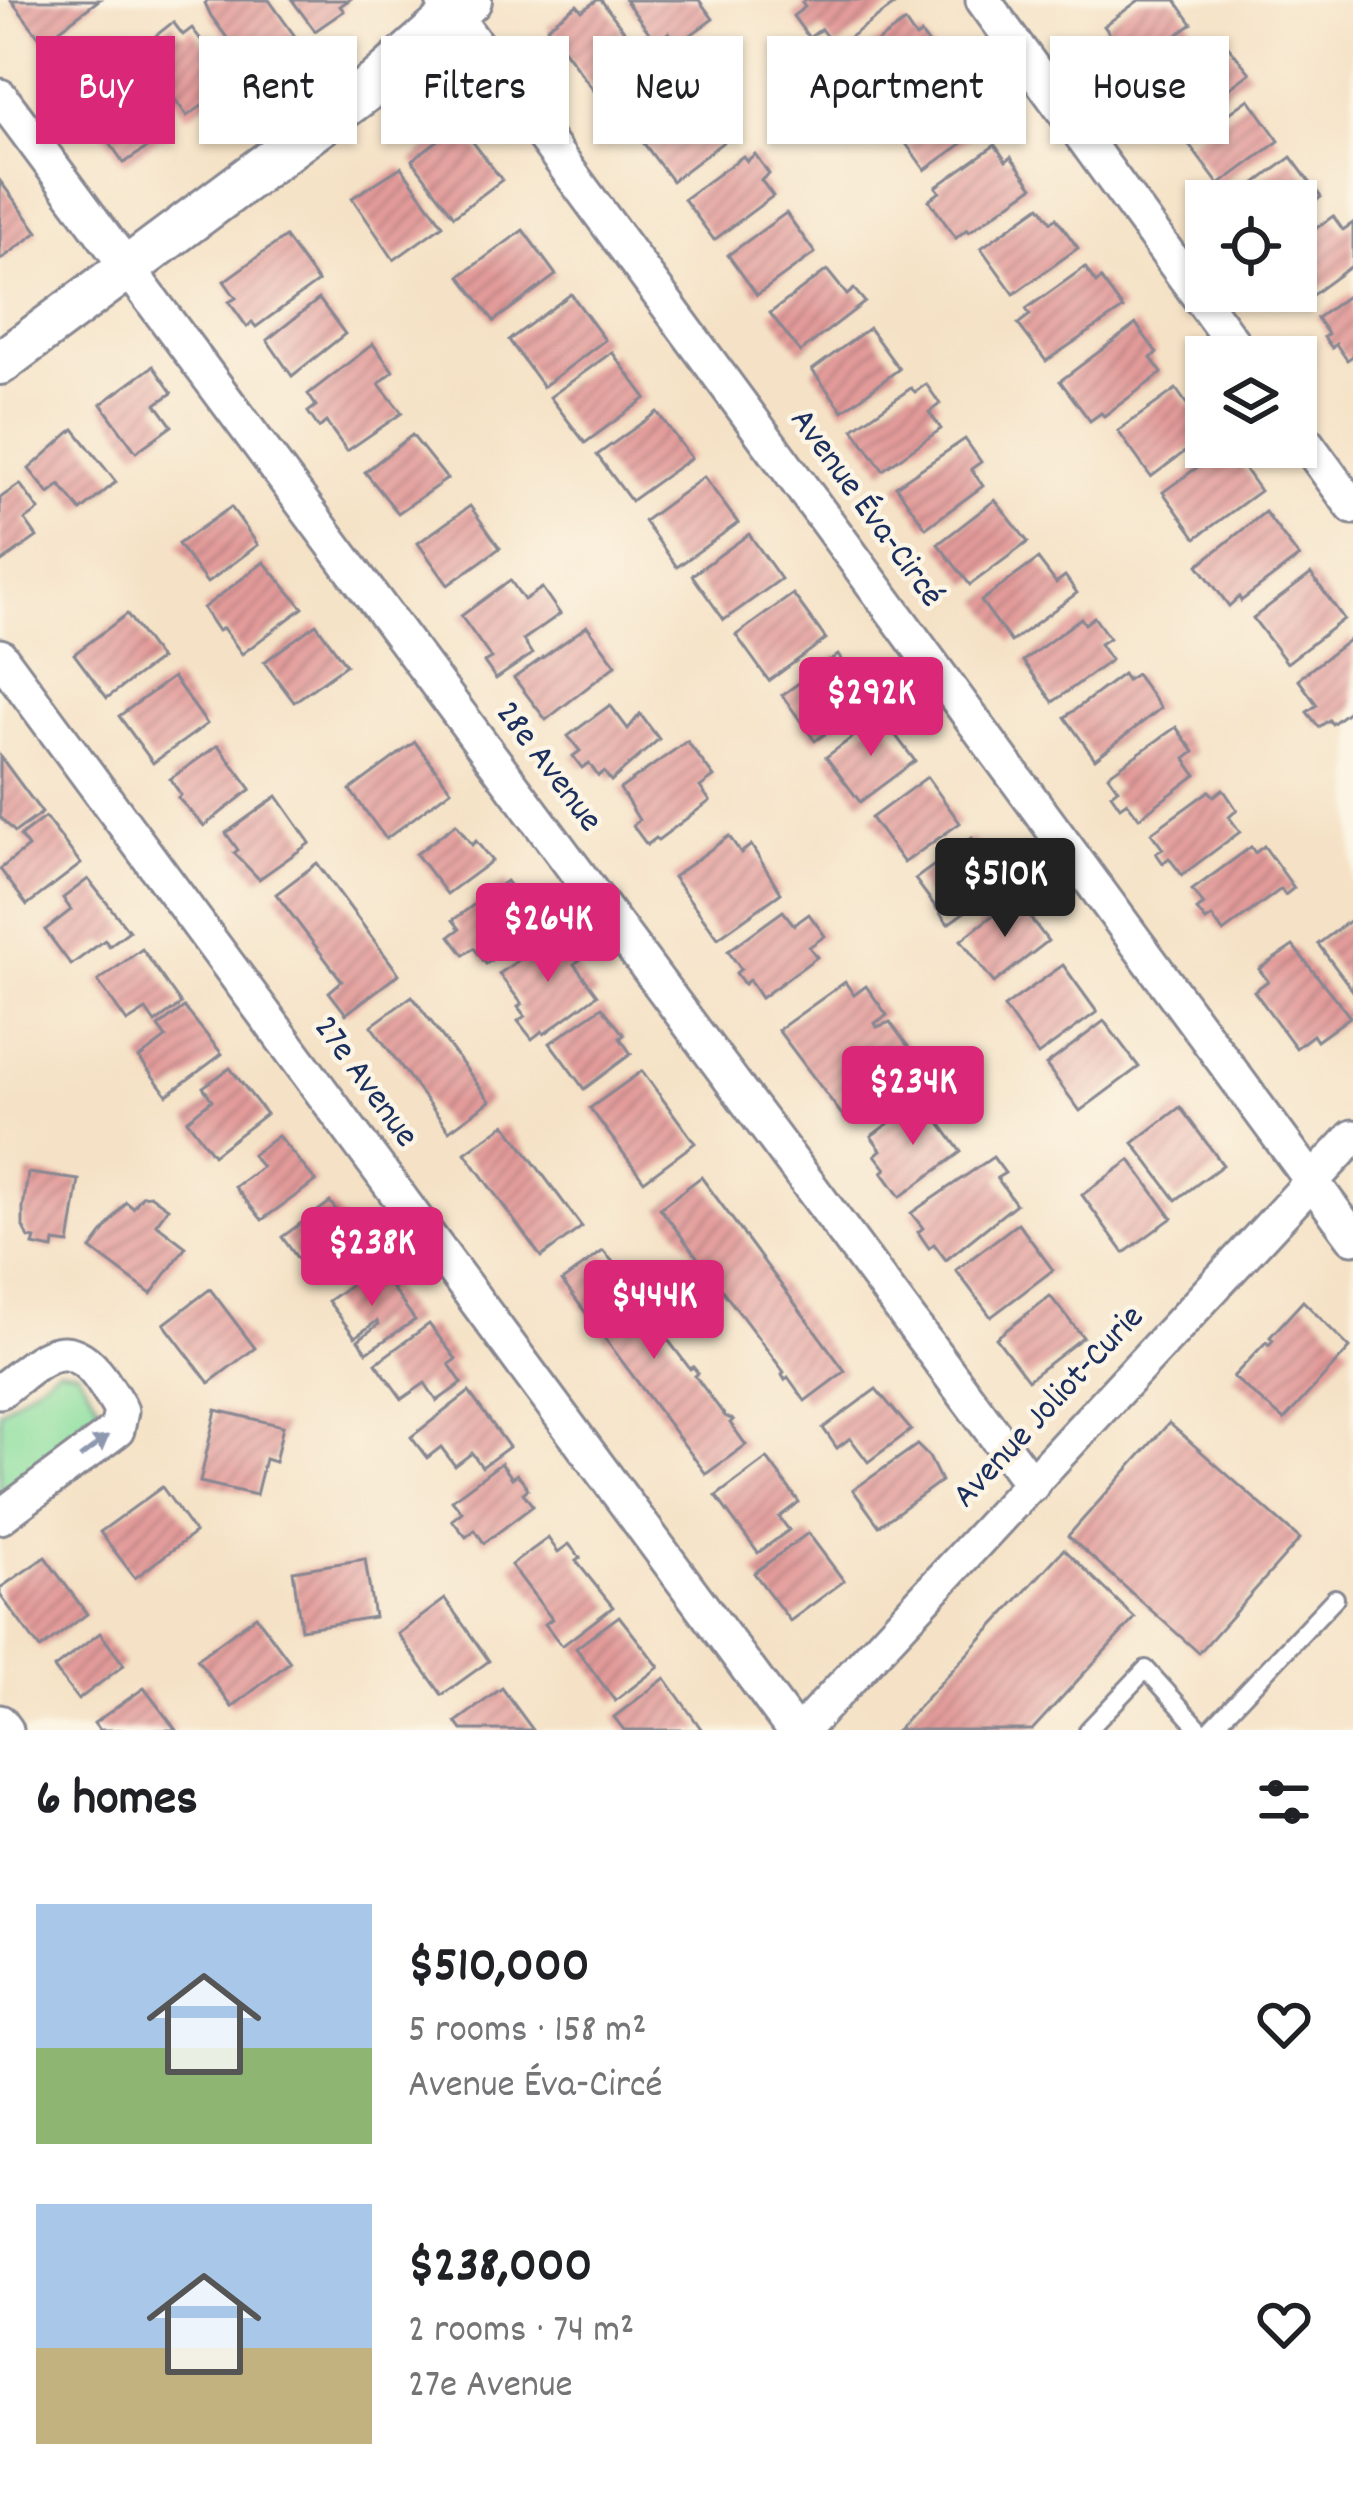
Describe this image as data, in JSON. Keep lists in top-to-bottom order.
{
  "streets": {
    "street": [
      "Avenue Éva-Circé",
      "28e Avenue",
      "27e Avenue",
      "Avenue Joliot-Curie"
    ]
  },
  "crossings": [
    ["Avenue Éva-Circé", "Avenue Joliot-Curie"],
    ["28e Avenue", "Avenue Joliot-Curie"],
    ["27e Avenue", "Avenue Joliot-Curie"]
  ],
  "page": {
    "chip": [
      "Buy",
      "Rent",
      "Filters",
      "New",
      "Apartment",
      "House"
    ],
    "price": [
      "$292K",
      "$510K",
      "$264K",
      "$234K",
      "$238K",
      "$444K"
    ],
    "heading": "6 homes",
    "list": [
      {
        "name": "$510,000",
        "note": "5 rooms · 158 m² · Avenue Éva-Circé"
      },
      {
        "name": "$238,000",
        "note": "2 rooms · 74 m² · 27e Avenue"
      }
    ]
  }
}
